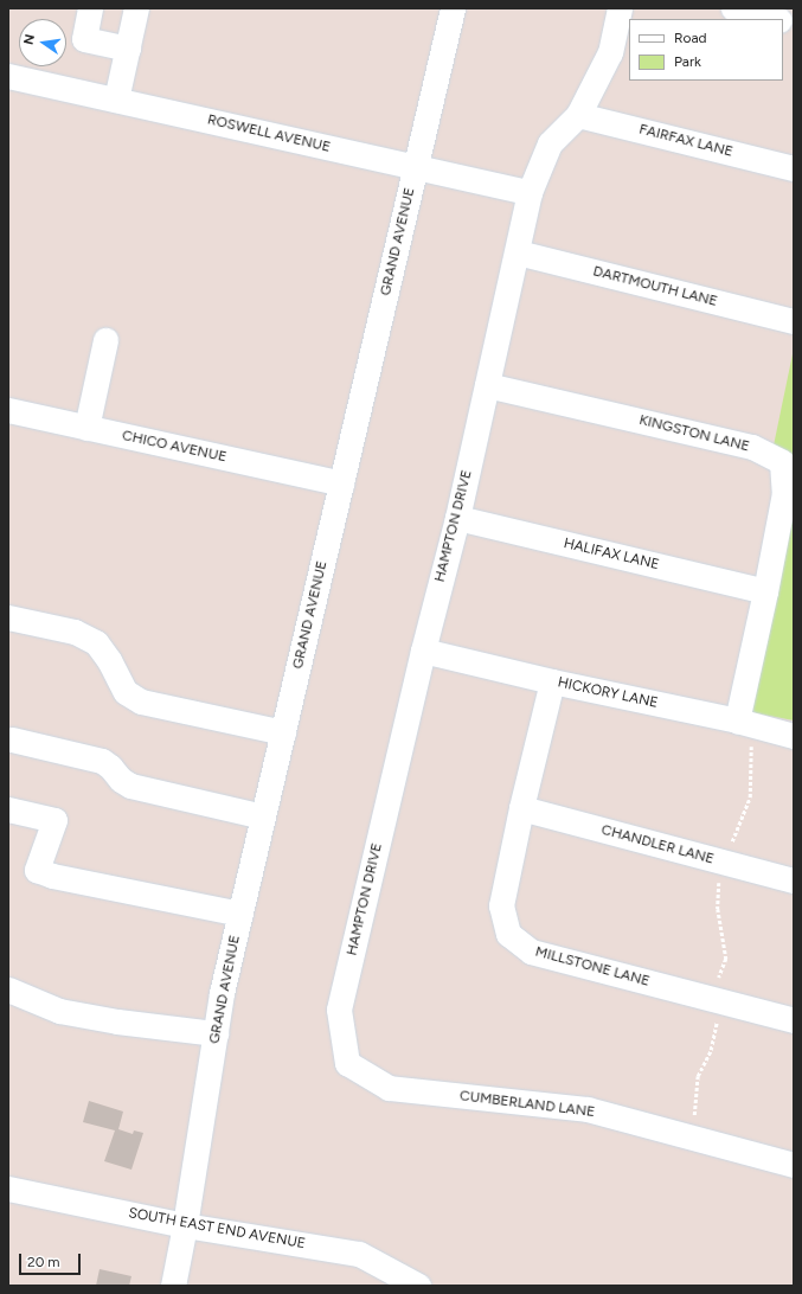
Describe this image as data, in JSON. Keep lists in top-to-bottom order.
{
  "streets": {
    "street": [
      "ROSWELL AVENUE",
      "FAIRFAX LANE",
      "GRAND AVENUE",
      "DARTMOUTH LANE",
      "KINGSTON LANE",
      "CHICO AVENUE",
      "HAMPTON DRIVE",
      "HALIFAX LANE",
      "HICKORY LANE",
      "CHANDLER LANE",
      "MILLSTONE LANE",
      "CUMBERLAND LANE",
      "SOUTH EAST END AVENUE"
    ]
  },
  "crossings": [
    ["ROSWELL AVENUE", "GRAND AVENUE"],
    ["ROSWELL AVENUE", "HAMPTON DRIVE"],
    ["FAIRFAX LANE", "HAMPTON DRIVE"],
    ["GRAND AVENUE", "CHICO AVENUE"],
    ["GRAND AVENUE", "SOUTH EAST END AVENUE"],
    ["DARTMOUTH LANE", "HAMPTON DRIVE"],
    ["KINGSTON LANE", "HAMPTON DRIVE"],
    ["KINGSTON LANE", "HALIFAX LANE"],
    ["KINGSTON LANE", "HICKORY LANE"],
    ["HAMPTON DRIVE", "HALIFAX LANE"],
    ["HAMPTON DRIVE", "HICKORY LANE"],
    ["HAMPTON DRIVE", "CUMBERLAND LANE"],
    ["HICKORY LANE", "MILLSTONE LANE"],
    ["CHANDLER LANE", "MILLSTONE LANE"]
  ],
  "legend": ["Road", "Park"],
  "scale_bar": "20 m",
  "north": "left"
}
